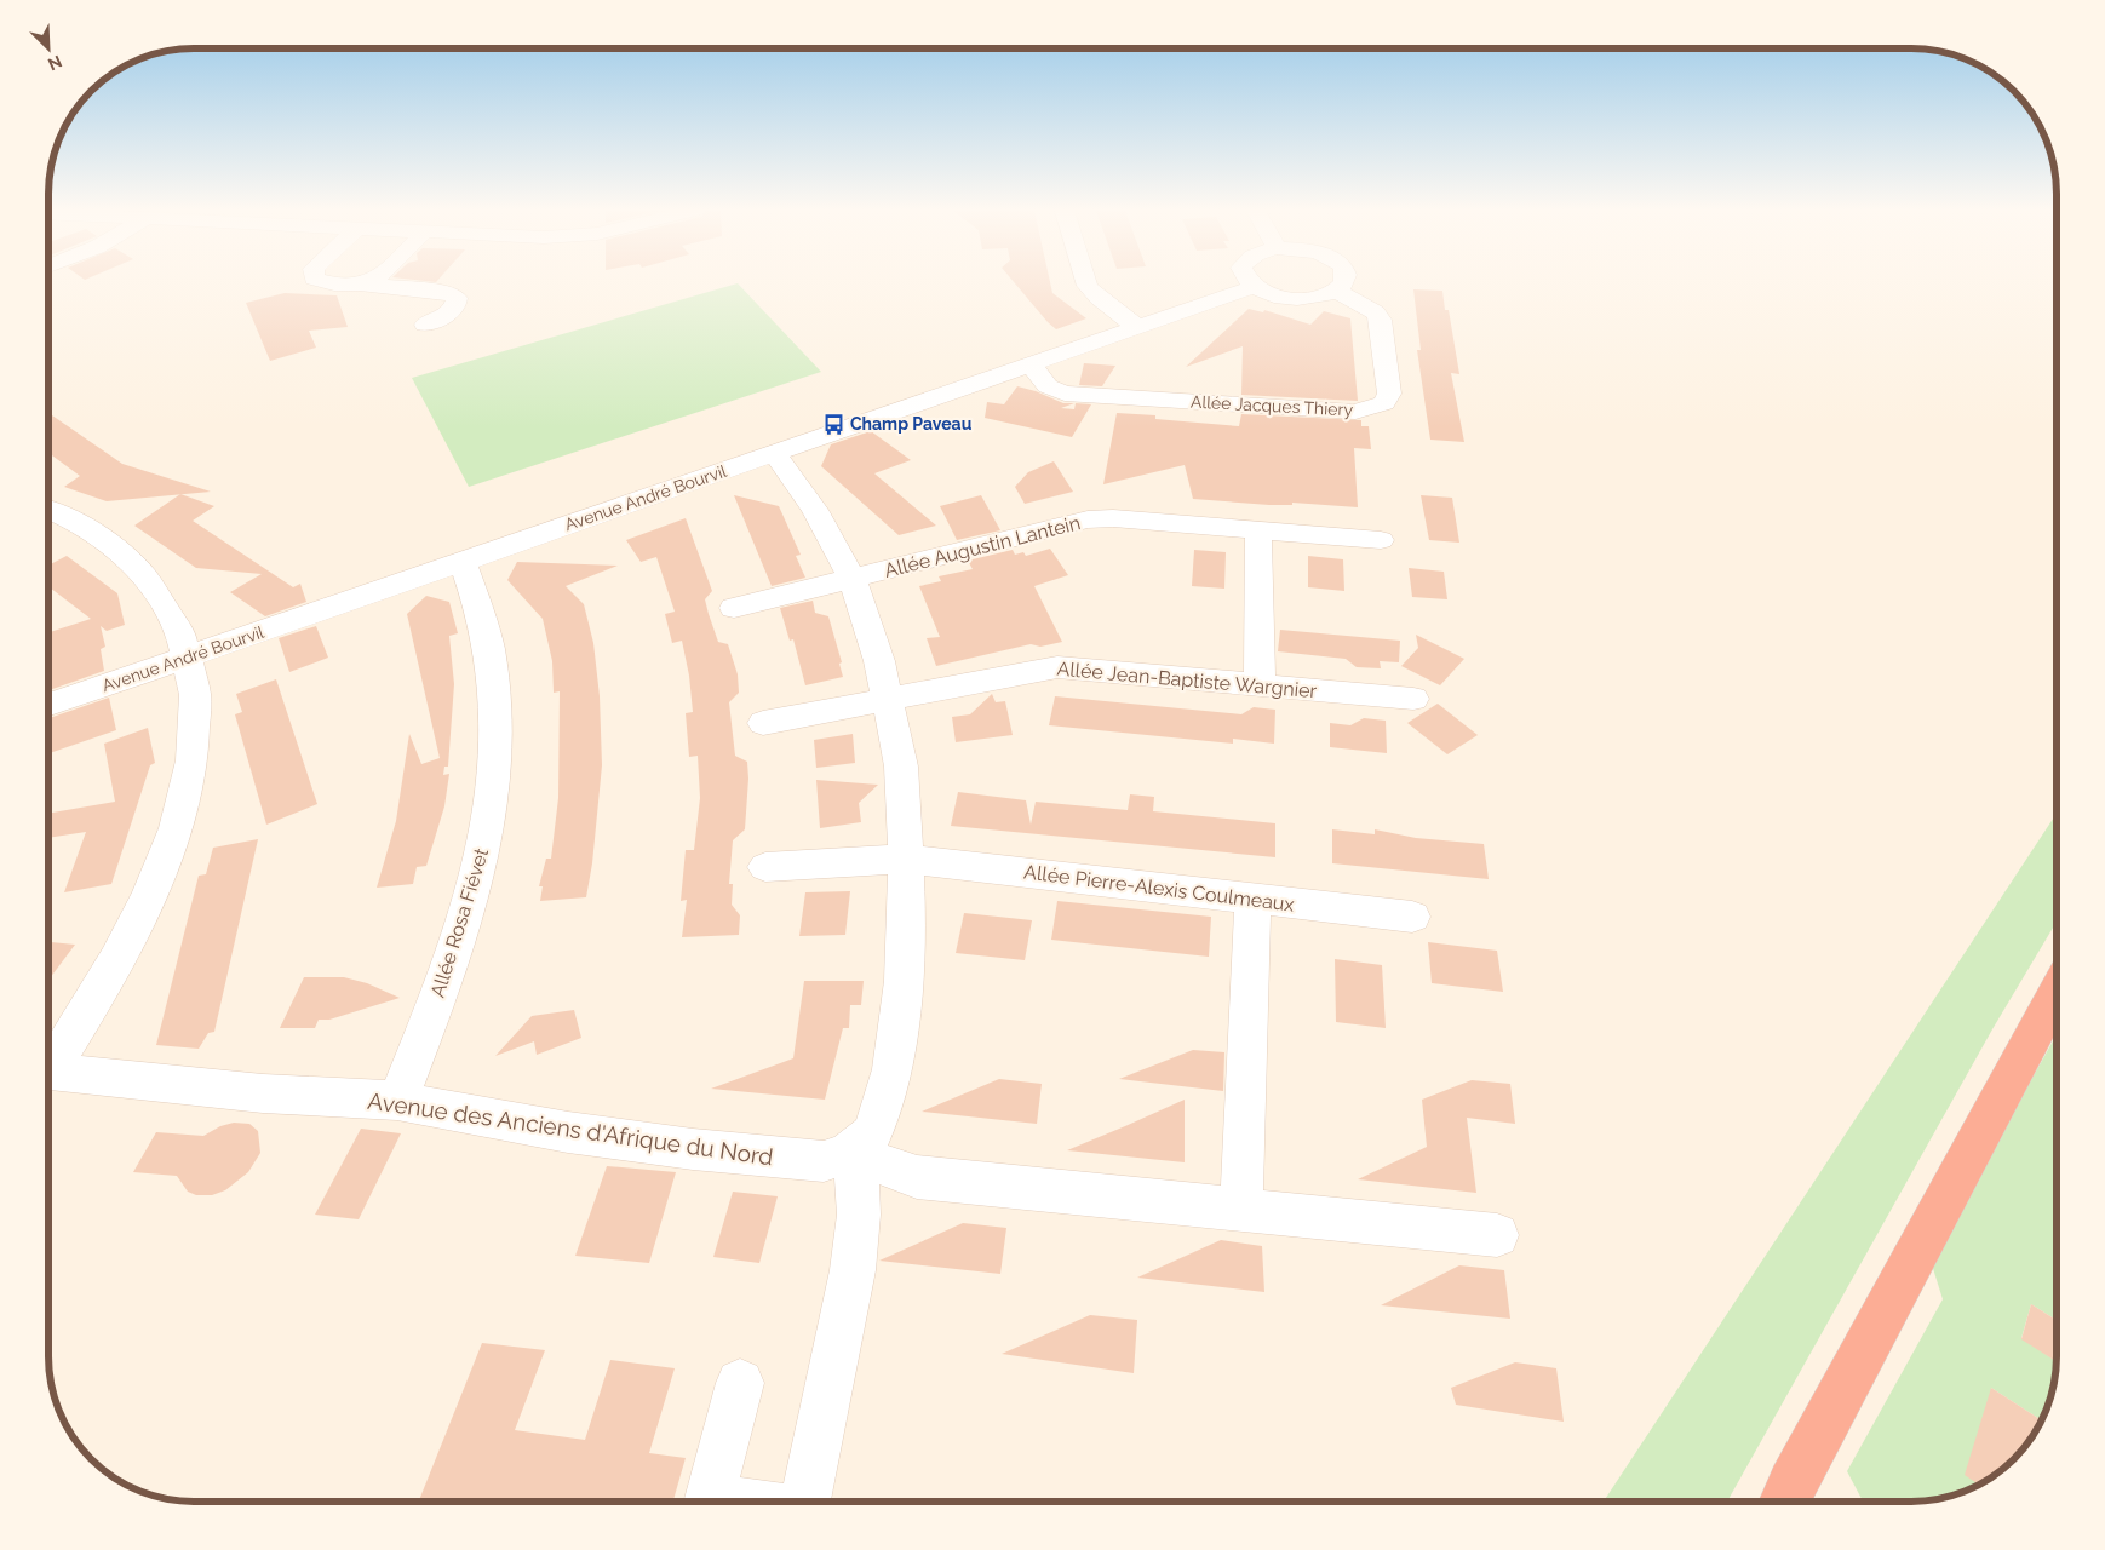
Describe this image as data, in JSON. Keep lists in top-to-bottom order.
{
  "streets": {
    "street": [
      "Allée Jacques Thiery",
      "Avenue André Bourvil",
      "Allée Augustin Lantein",
      "Allée Jean-Baptiste Wargnier",
      "Allée Pierre-Alexis Coulmeaux",
      "Allée Rosa Fiévet",
      "Avenue des Anciens d'Afrique du Nord"
    ]
  },
  "crossings": [
    ["Allée Jacques Thiery", "Avenue André Bourvil"],
    ["Avenue André Bourvil", "Allée Rosa Fiévet"],
    ["Allée Rosa Fiévet", "Avenue des Anciens d'Afrique du Nord"]
  ],
  "places": {
    "bus stop": ["Champ Paveau"]
  },
  "north": "bottom right"
}
